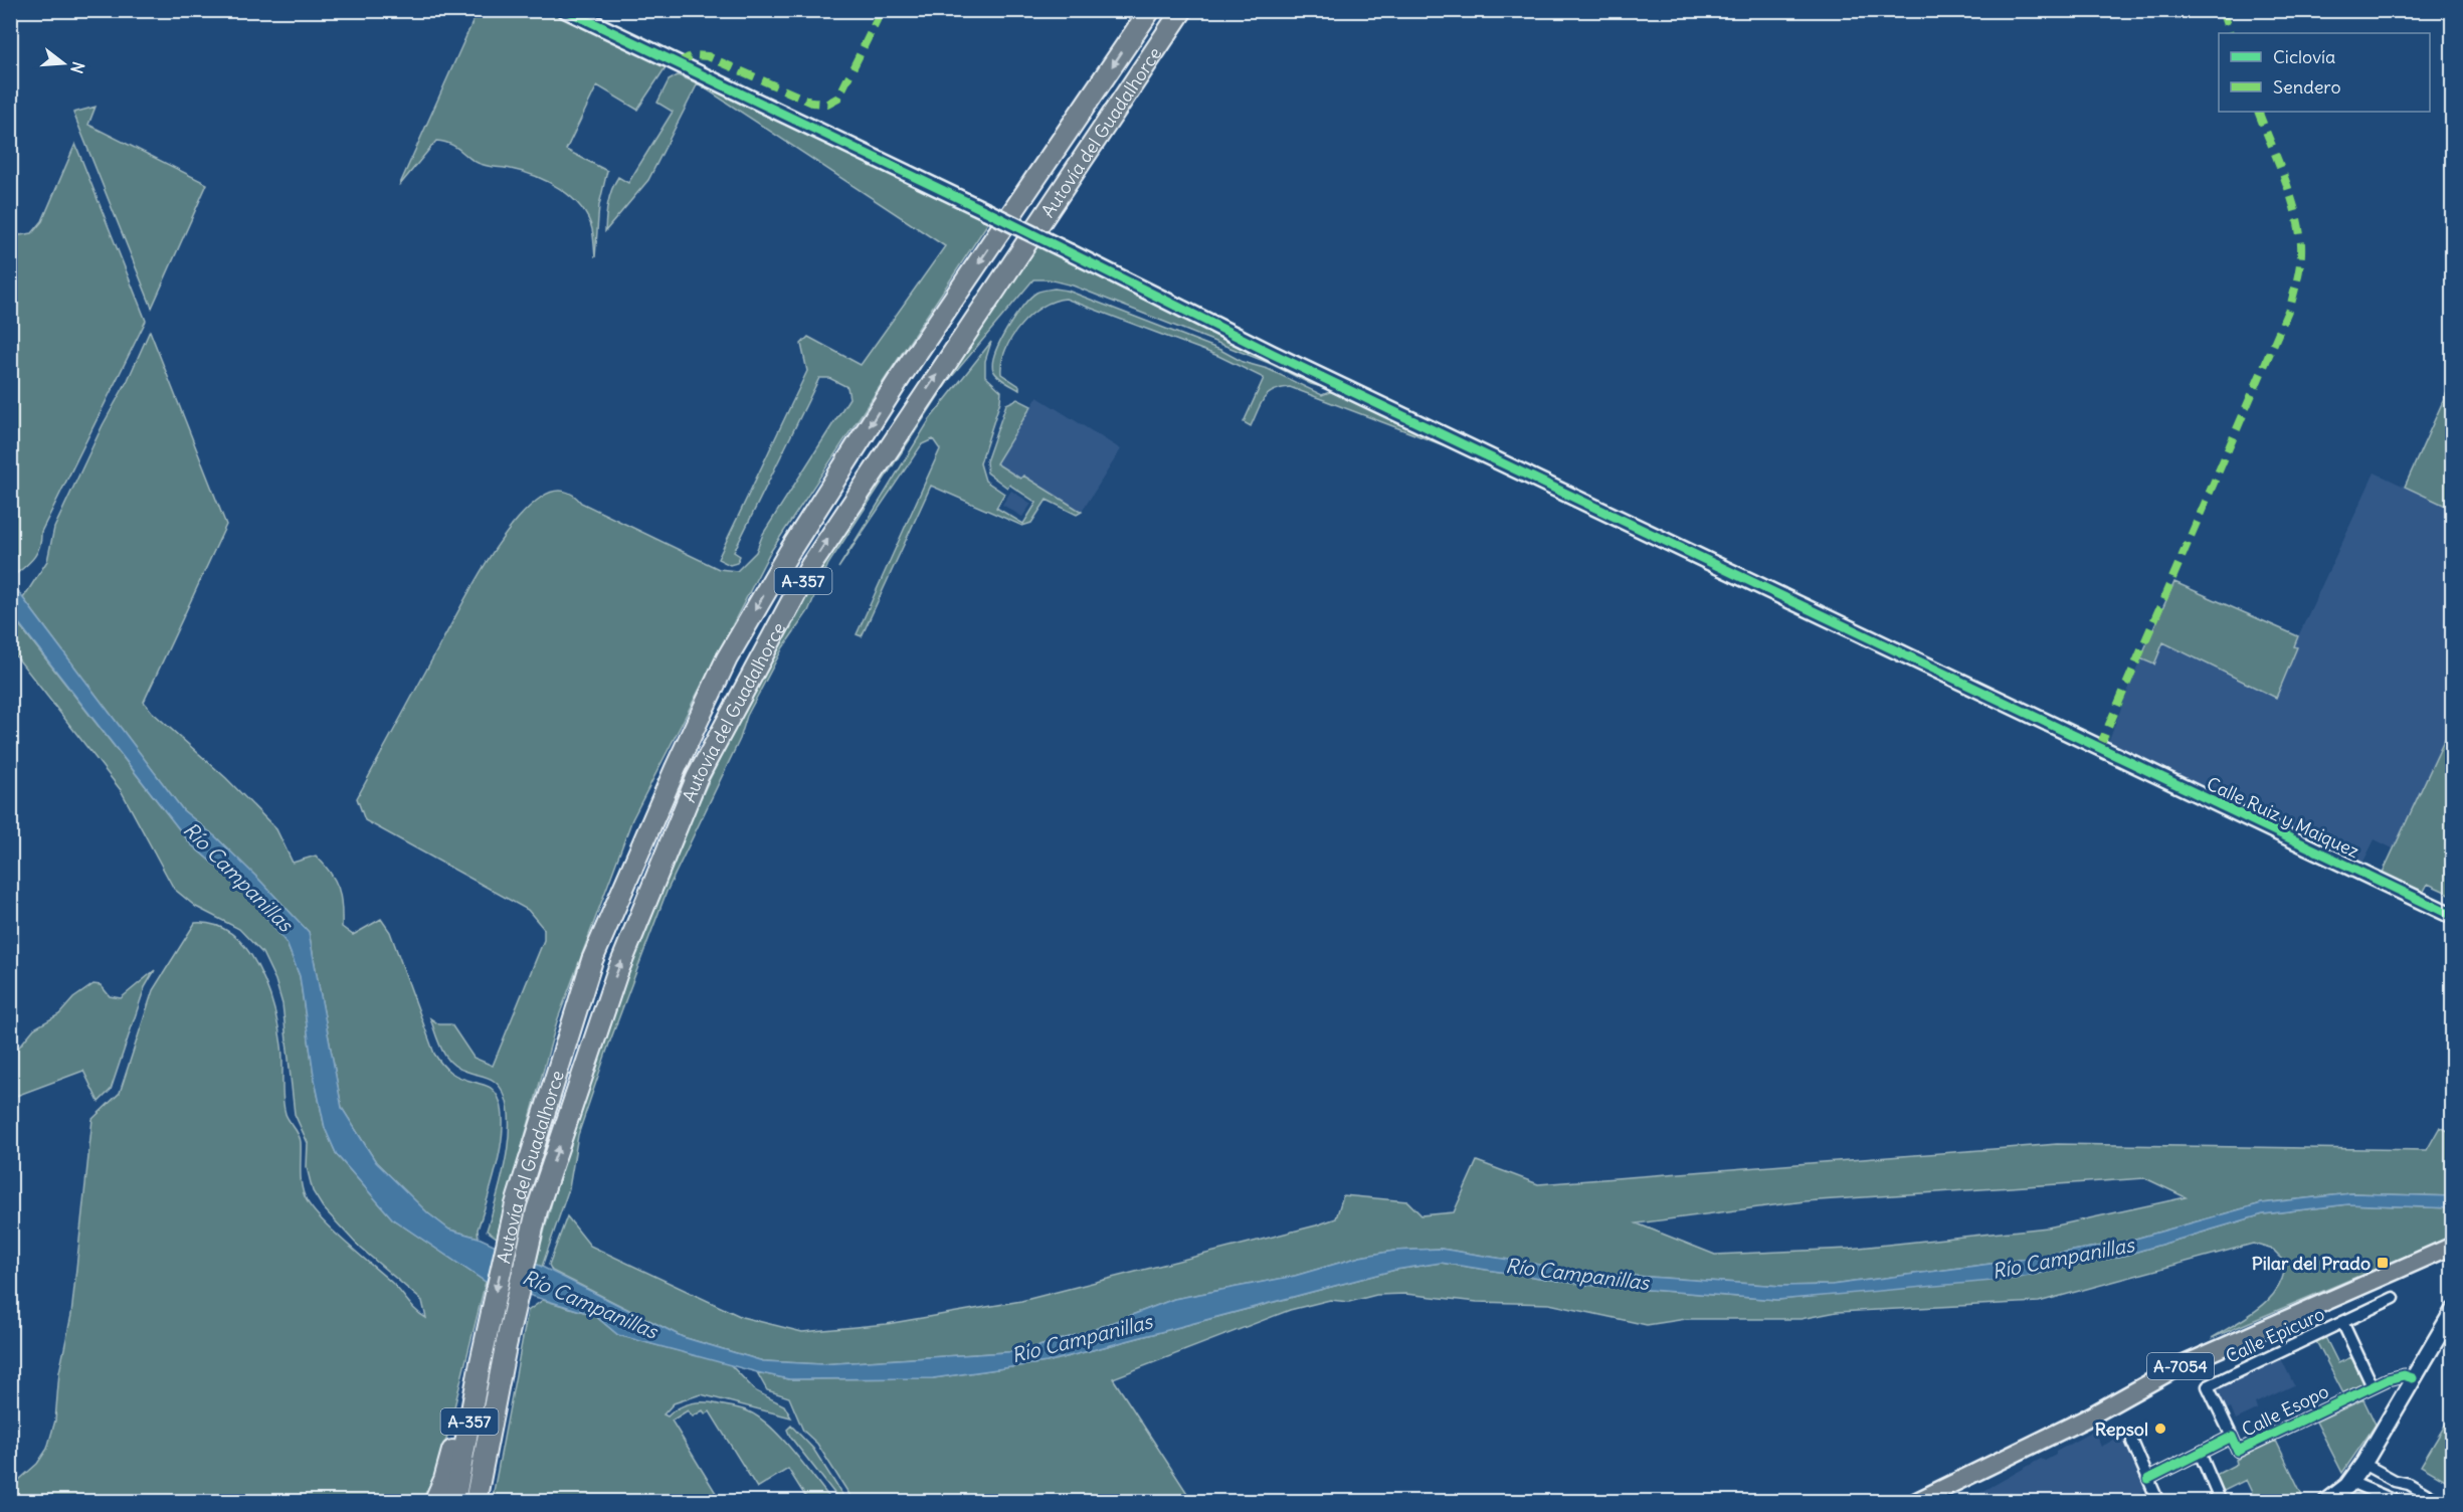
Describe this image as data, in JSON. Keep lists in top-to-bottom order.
{
  "streets": {
    "highway": ["Autovía del Guadalhorce", "A-357"],
    "main road": ["A-7054"],
    "street": ["Calle Ruiz y Maiquez", "Calle Epicuro", "Calle Esopo"]
  },
  "crossings": [
    ["Calle Epicuro", "Calle Esopo"]
  ],
  "water": ["Río Campanillas"],
  "places": {
    "transit": ["Pilar del Prado"],
    "other": ["Repsol"]
  },
  "legend": ["Ciclovía", "Sendero"],
  "north": "right"
}
